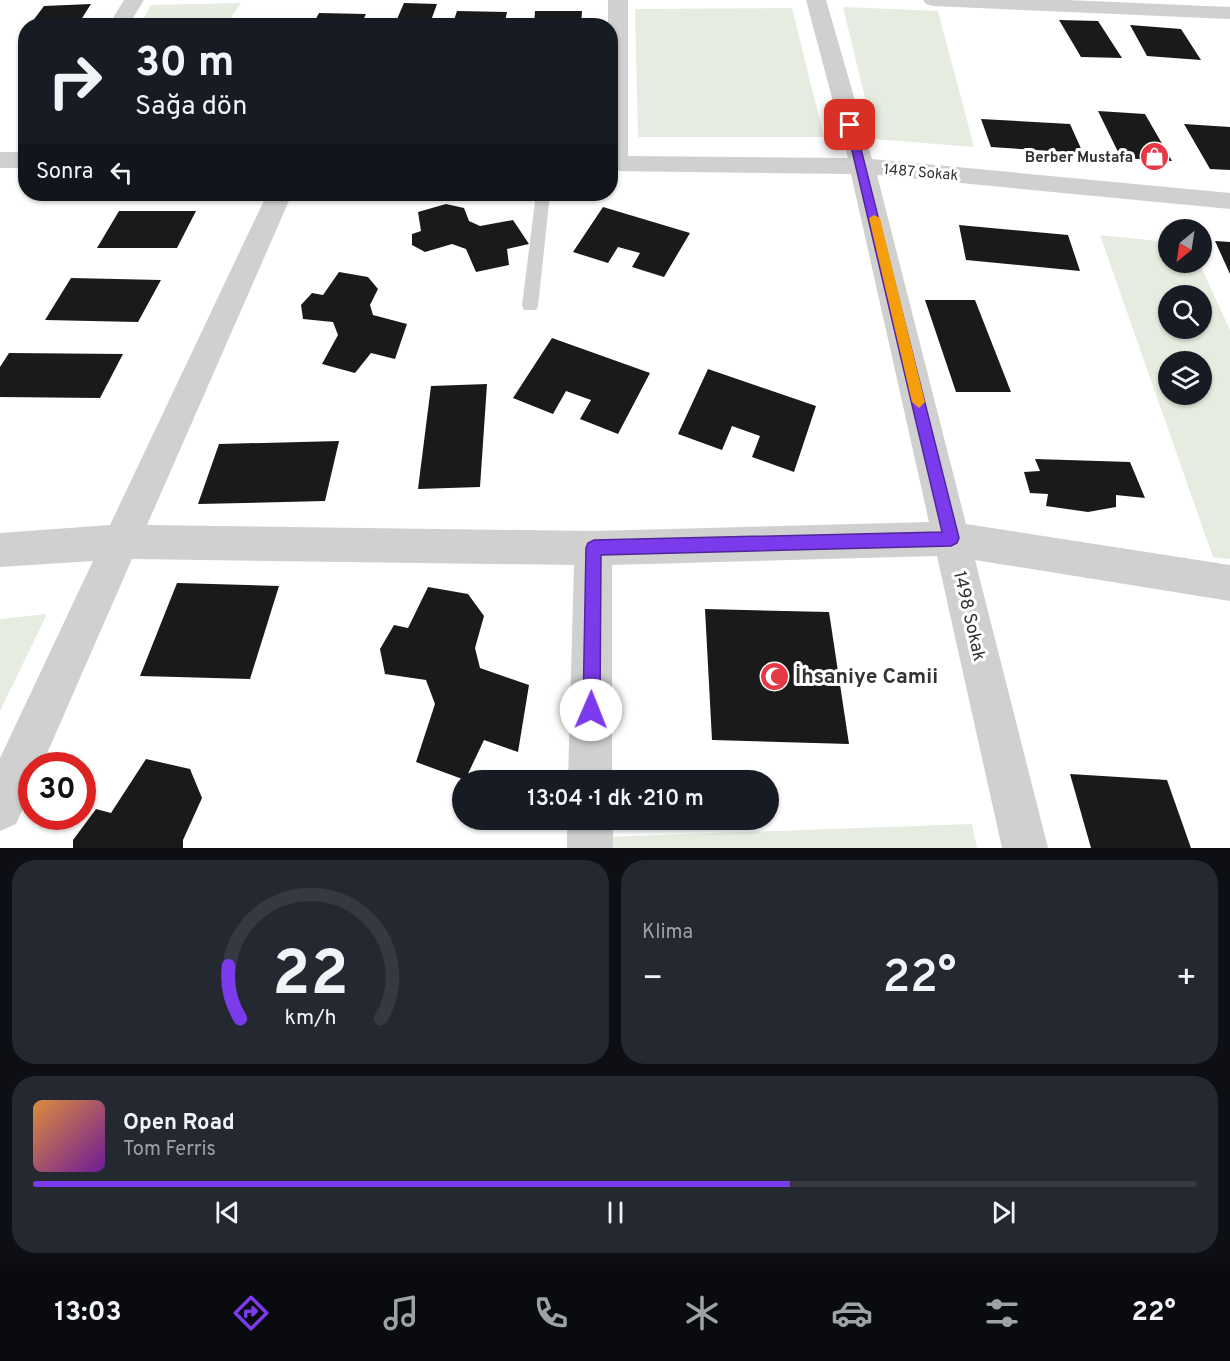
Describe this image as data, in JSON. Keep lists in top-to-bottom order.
{
  "streets": {
    "street": ["1487 Sokak", "1498 Sokak"]
  },
  "crossings": [
    ["1487 Sokak", "1498 Sokak"]
  ],
  "places": {
    "shop": ["Berber Mustafa"],
    "mosque": ["İhsaniye Camii"]
  },
  "north": "bottom left",
  "page": {
    "turn": ["30 m", "Sağa dön"],
    "then": "Sonra",
    "limit": "30",
    "trip": "13:04 · 1 dk · 210 m",
    "tile": "Klima",
    "heat": ["−", "22°", "+"],
    "song": ["Open Road", "Tom Ferris"],
    "tabs": ["13:03", "22°"],
    "gauge": ["22", "km/h"]
  }
}
